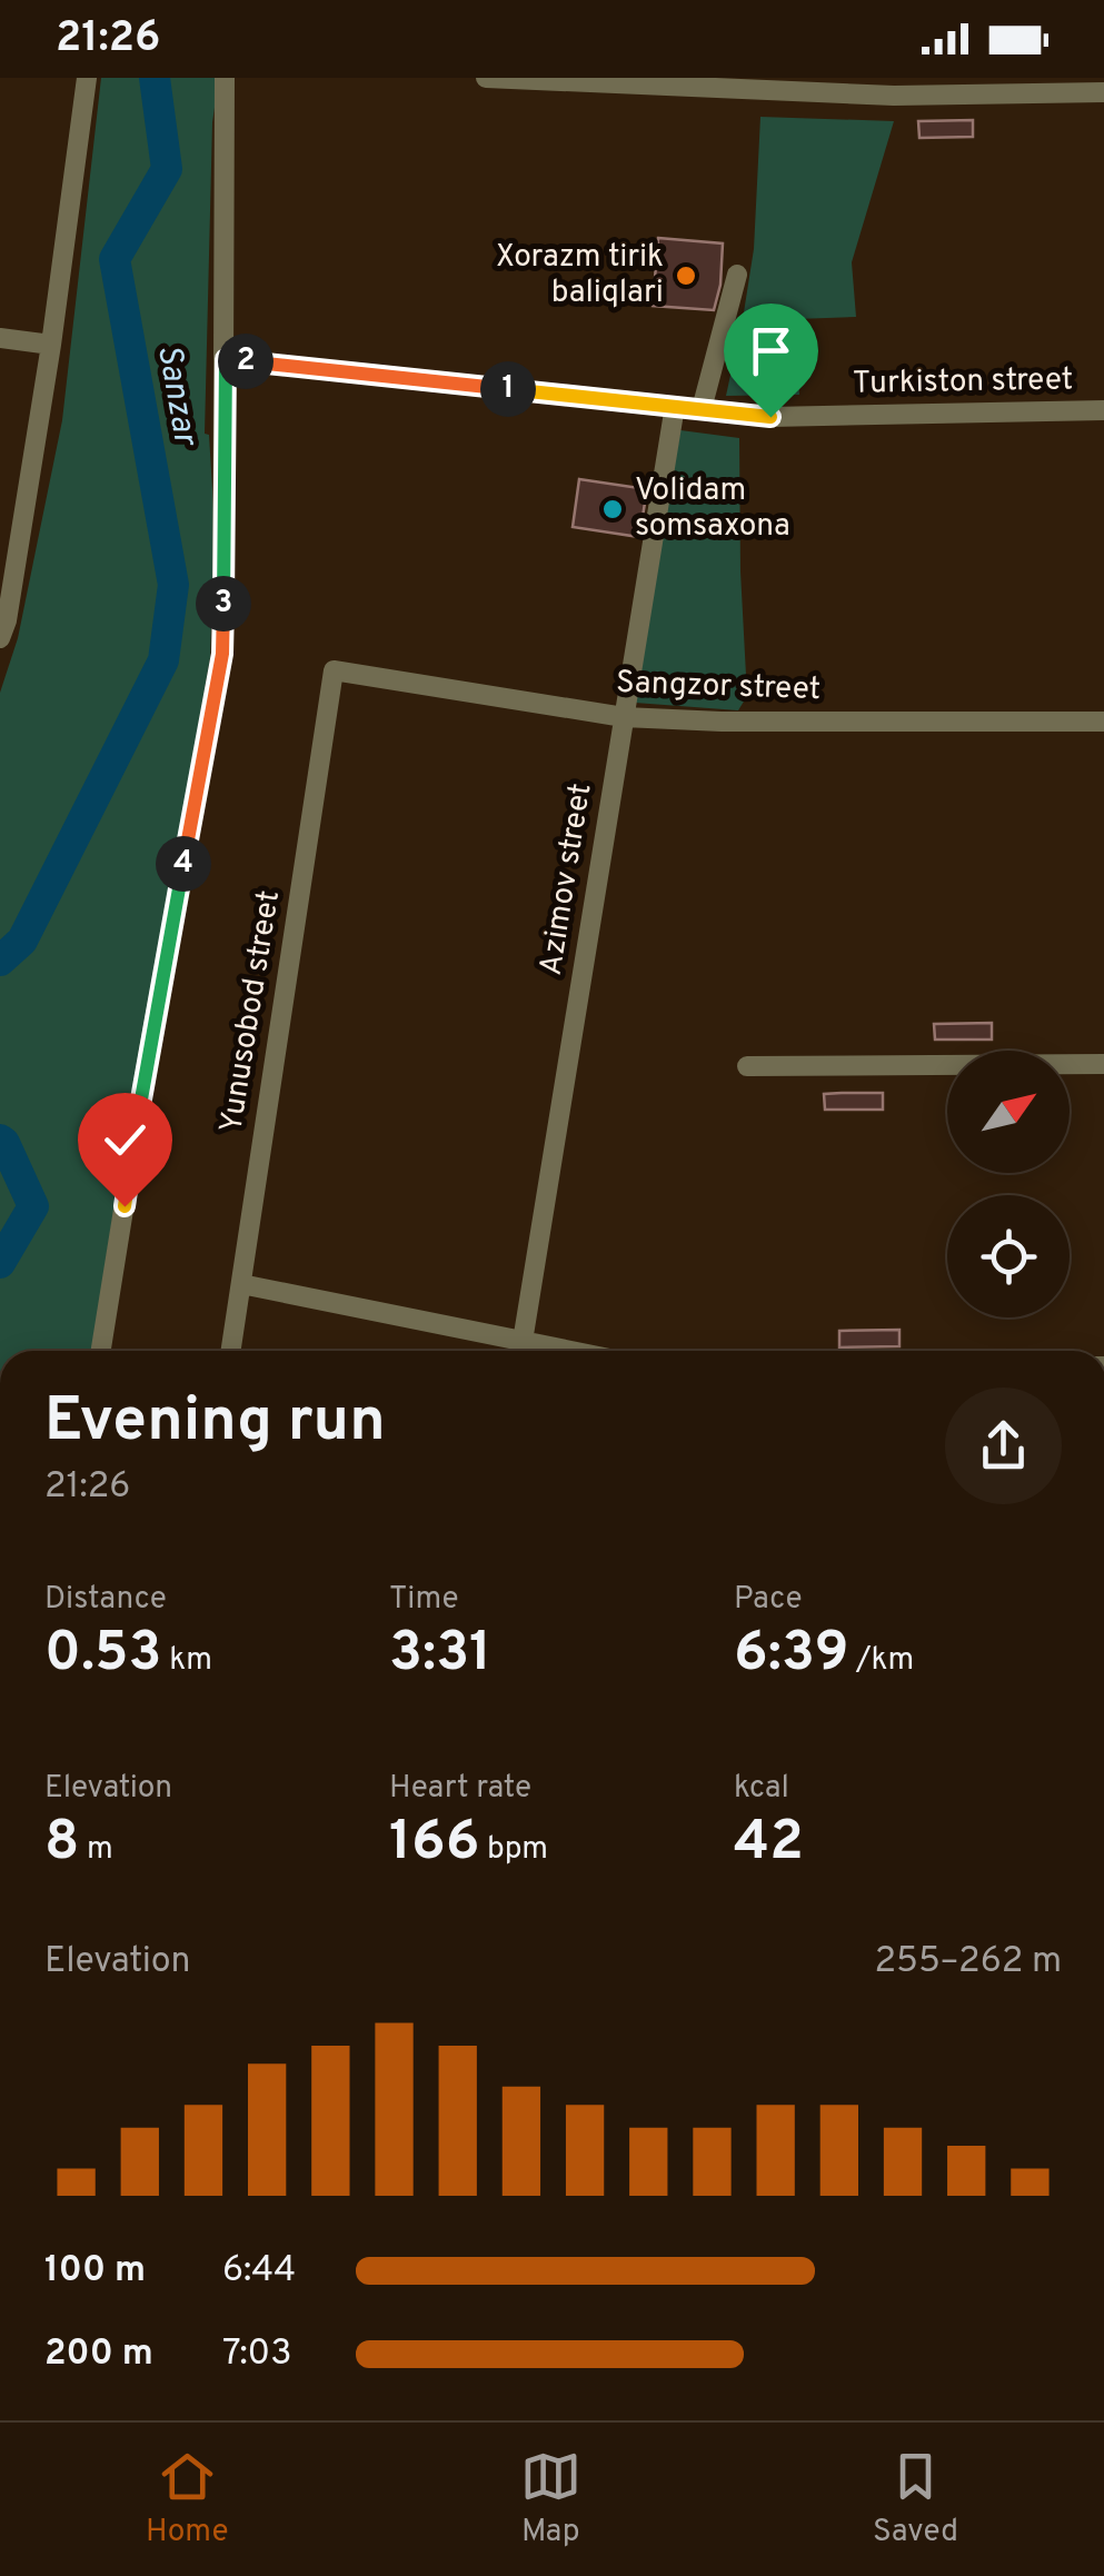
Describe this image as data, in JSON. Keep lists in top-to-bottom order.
{
  "streets": {
    "street": [
      "Turkiston street",
      "Sangzor street",
      "Azimov street",
      "Yunusobod street"
    ]
  },
  "crossings": [
    ["Turkiston street", "Azimov street"],
    ["Sangzor street", "Azimov street"],
    ["Sangzor street", "Yunusobod street"]
  ],
  "water": ["Sanzar"],
  "places": ["Xorazm tirik baliqlari", "Volidam somsaxona"],
  "north": "top right",
  "page": {
    "status": "21:26",
    "pins": [
      "2",
      "1",
      "3",
      "4"
    ],
    "heading": ["Evening run", "21:26"],
    "stats": [
      ["Distance", "0.53 km"],
      ["Time", "3:31"],
      ["Pace", "6:39 /km"],
      ["Elevation", "8 m"],
      ["Heart rate", "166 bpm"],
      ["kcal", "42"]
    ],
    "chart": ["Elevation", "255–262 m"],
    "list": [
      {
        "name": "100 m",
        "note": "6:44"
      },
      {
        "name": "200 m",
        "note": "7:03"
      }
    ],
    "tabs": ["Home", "Map", "Saved"]
  }
}
